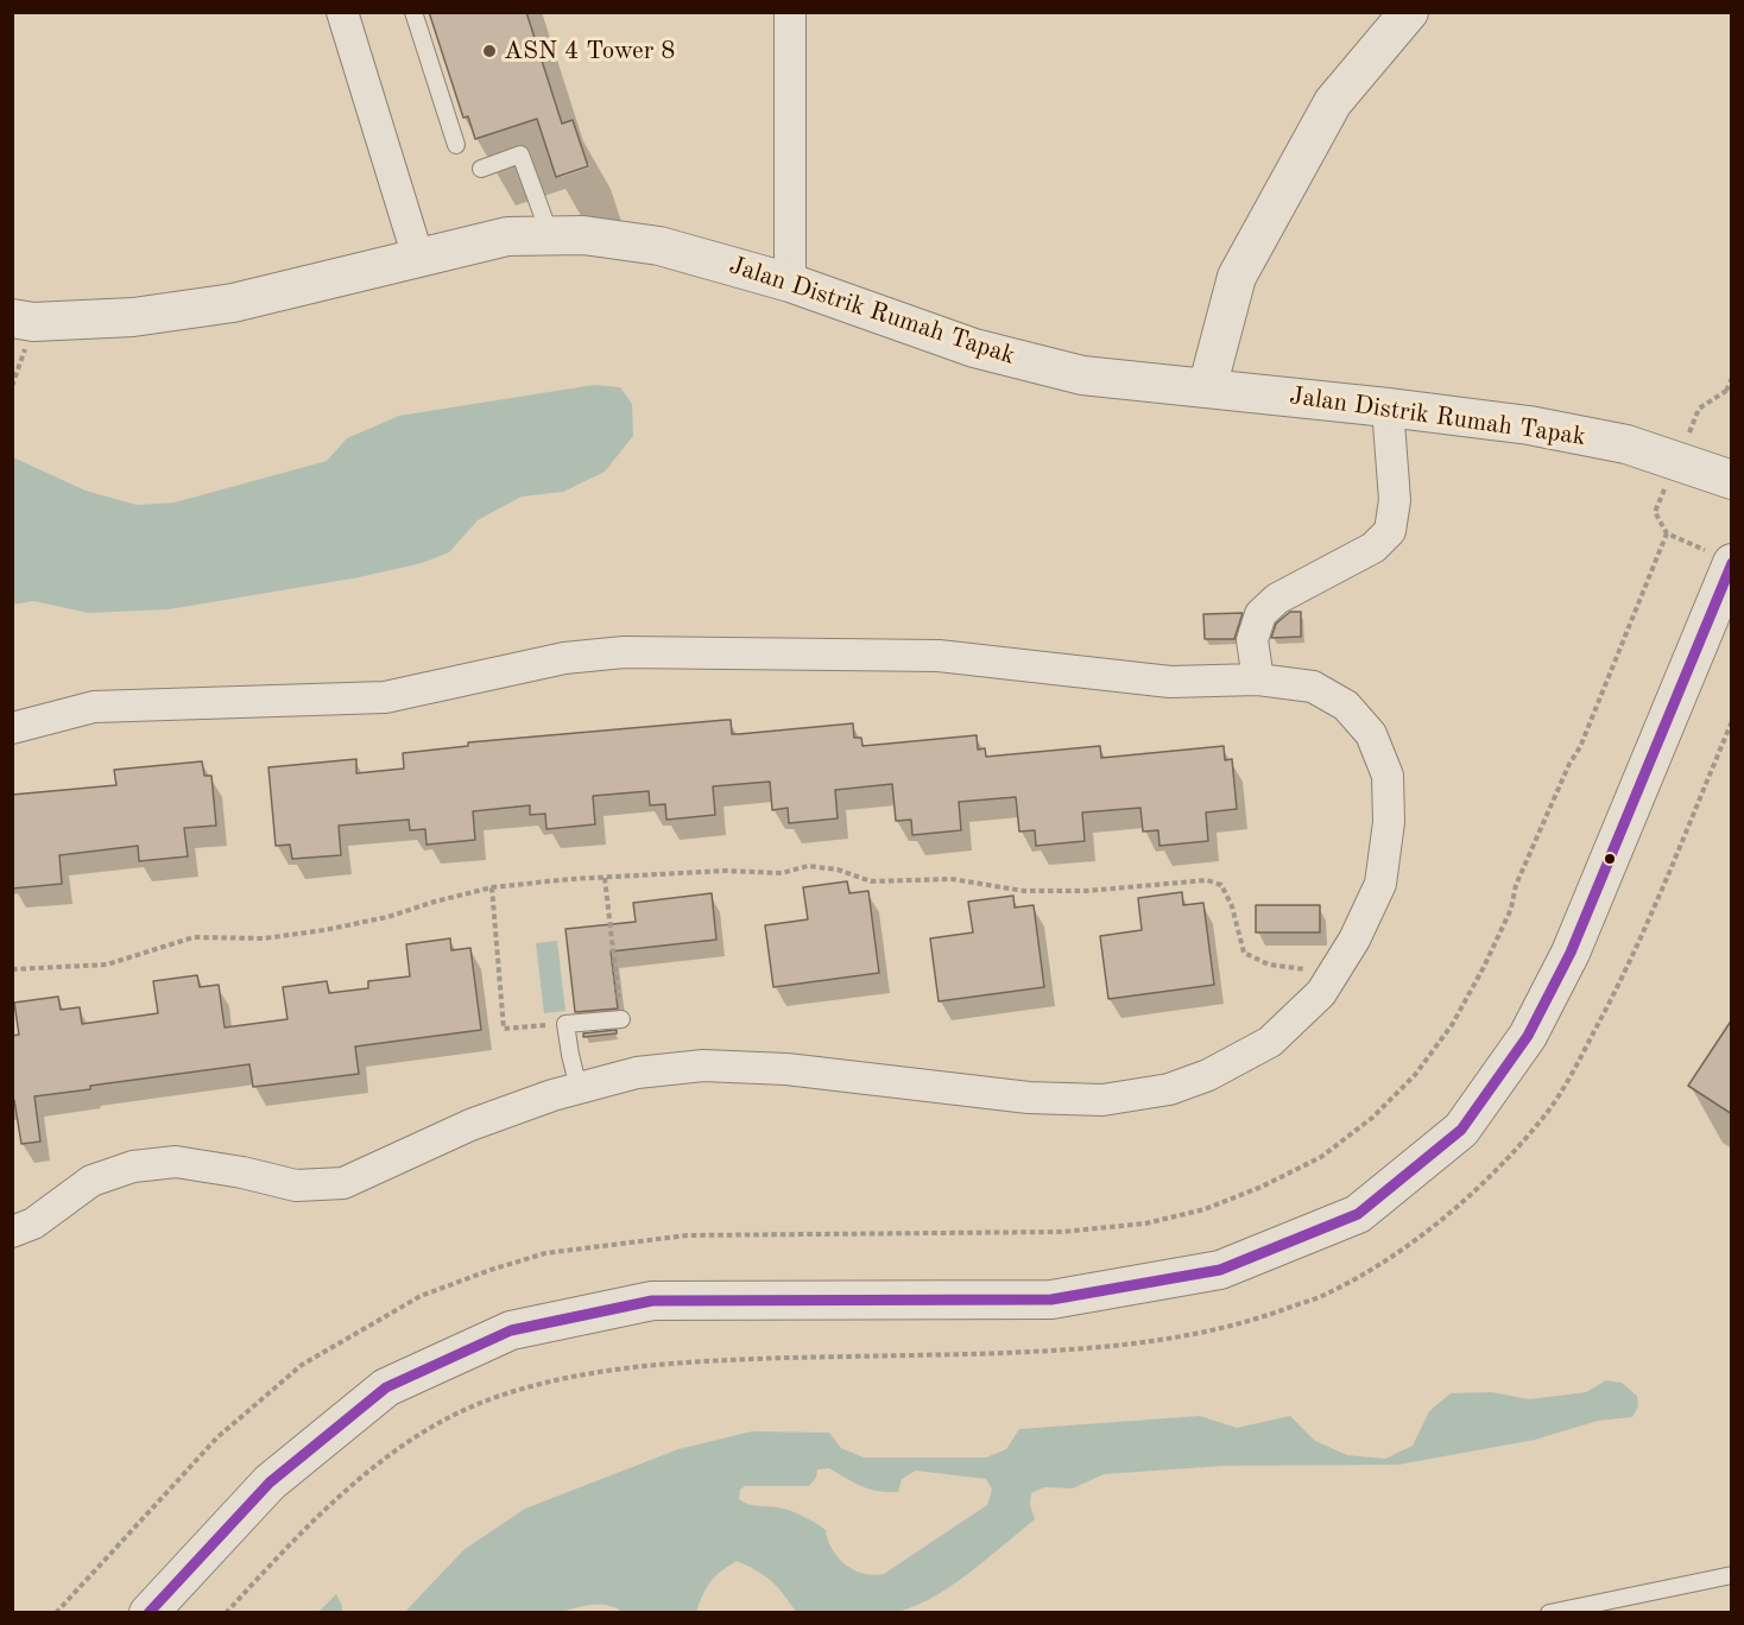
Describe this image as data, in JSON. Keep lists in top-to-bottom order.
{
  "streets": {
    "street": ["Jalan Distrik Rumah Tapak"]
  },
  "places": ["ASN 4 Tower 8"]
}
